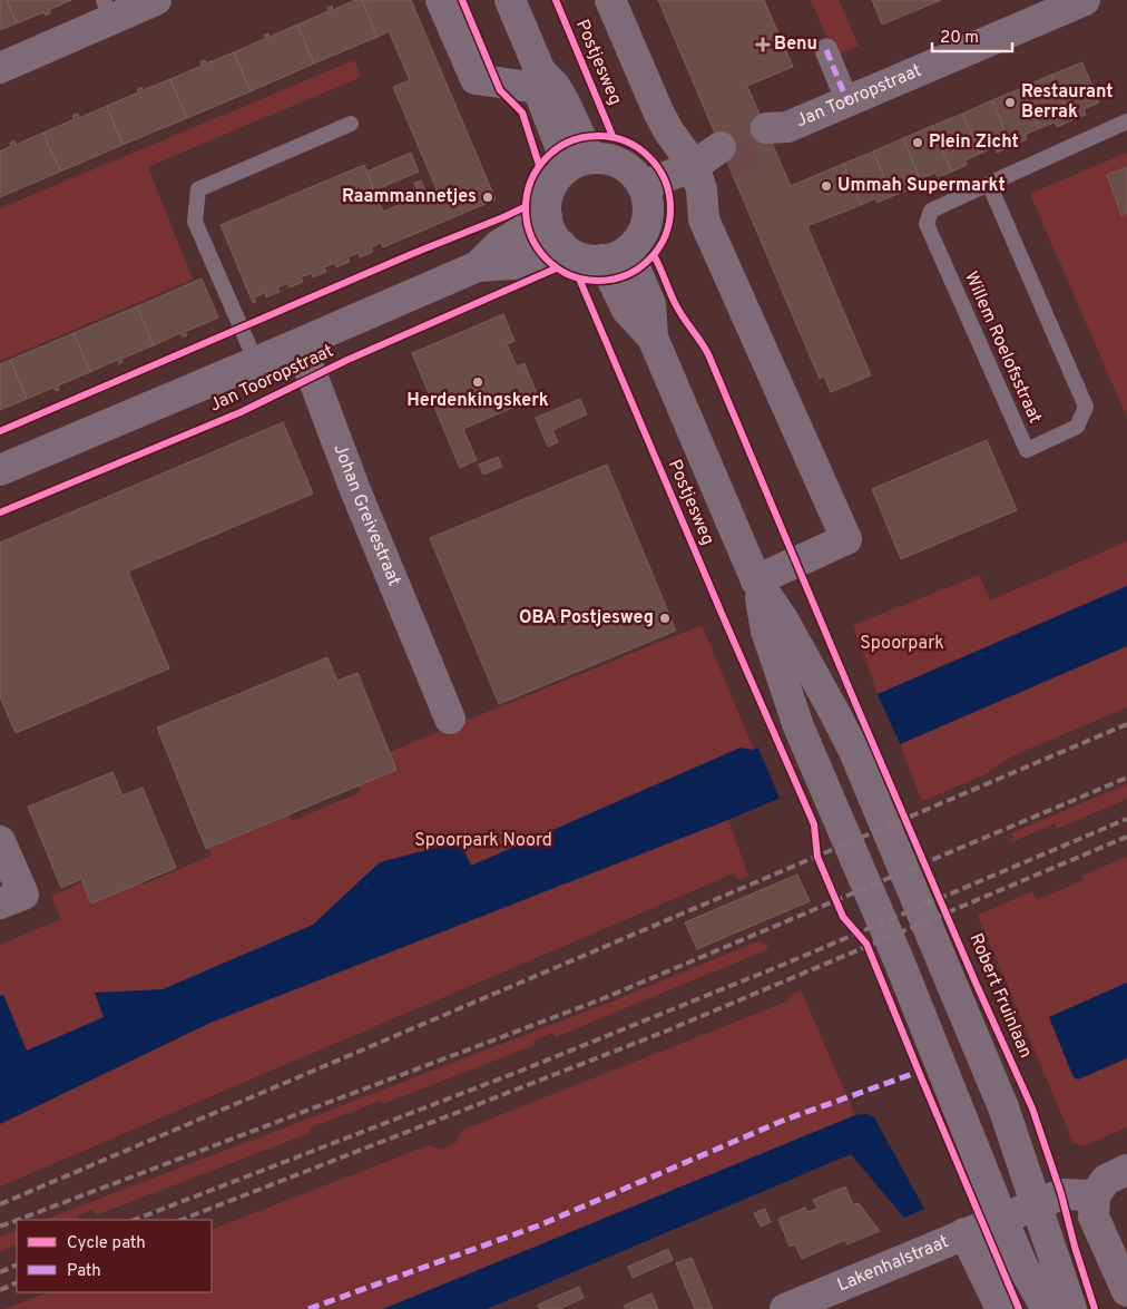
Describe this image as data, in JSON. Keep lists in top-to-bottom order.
{
  "streets": {
    "street": [
      "Postjesweg",
      "Jan Tooropstraat",
      "Johan Greivestraat",
      "Lakenhalstraat"
    ],
    "lane": ["Willem Roelofsstraat"],
    "cycle path": ["Robert Fruinlaan"]
  },
  "crossings": [
    ["Postjesweg", "Jan Tooropstraat"],
    ["Postjesweg", "Lakenhalstraat"],
    ["Jan Tooropstraat", "Johan Greivestraat"]
  ],
  "parks": ["Spoorpark", "Spoorpark Noord"],
  "places": {
    "health": ["Benu"],
    "other": [
      "Restaurant Berrak",
      "Plein Zicht",
      "Ummah Supermarkt",
      "Raammannetjes",
      "Herdenkingskerk",
      "OBA Postjesweg"
    ]
  },
  "legend": ["Cycle path", "Path"],
  "scale_bar": "20 m"
}
